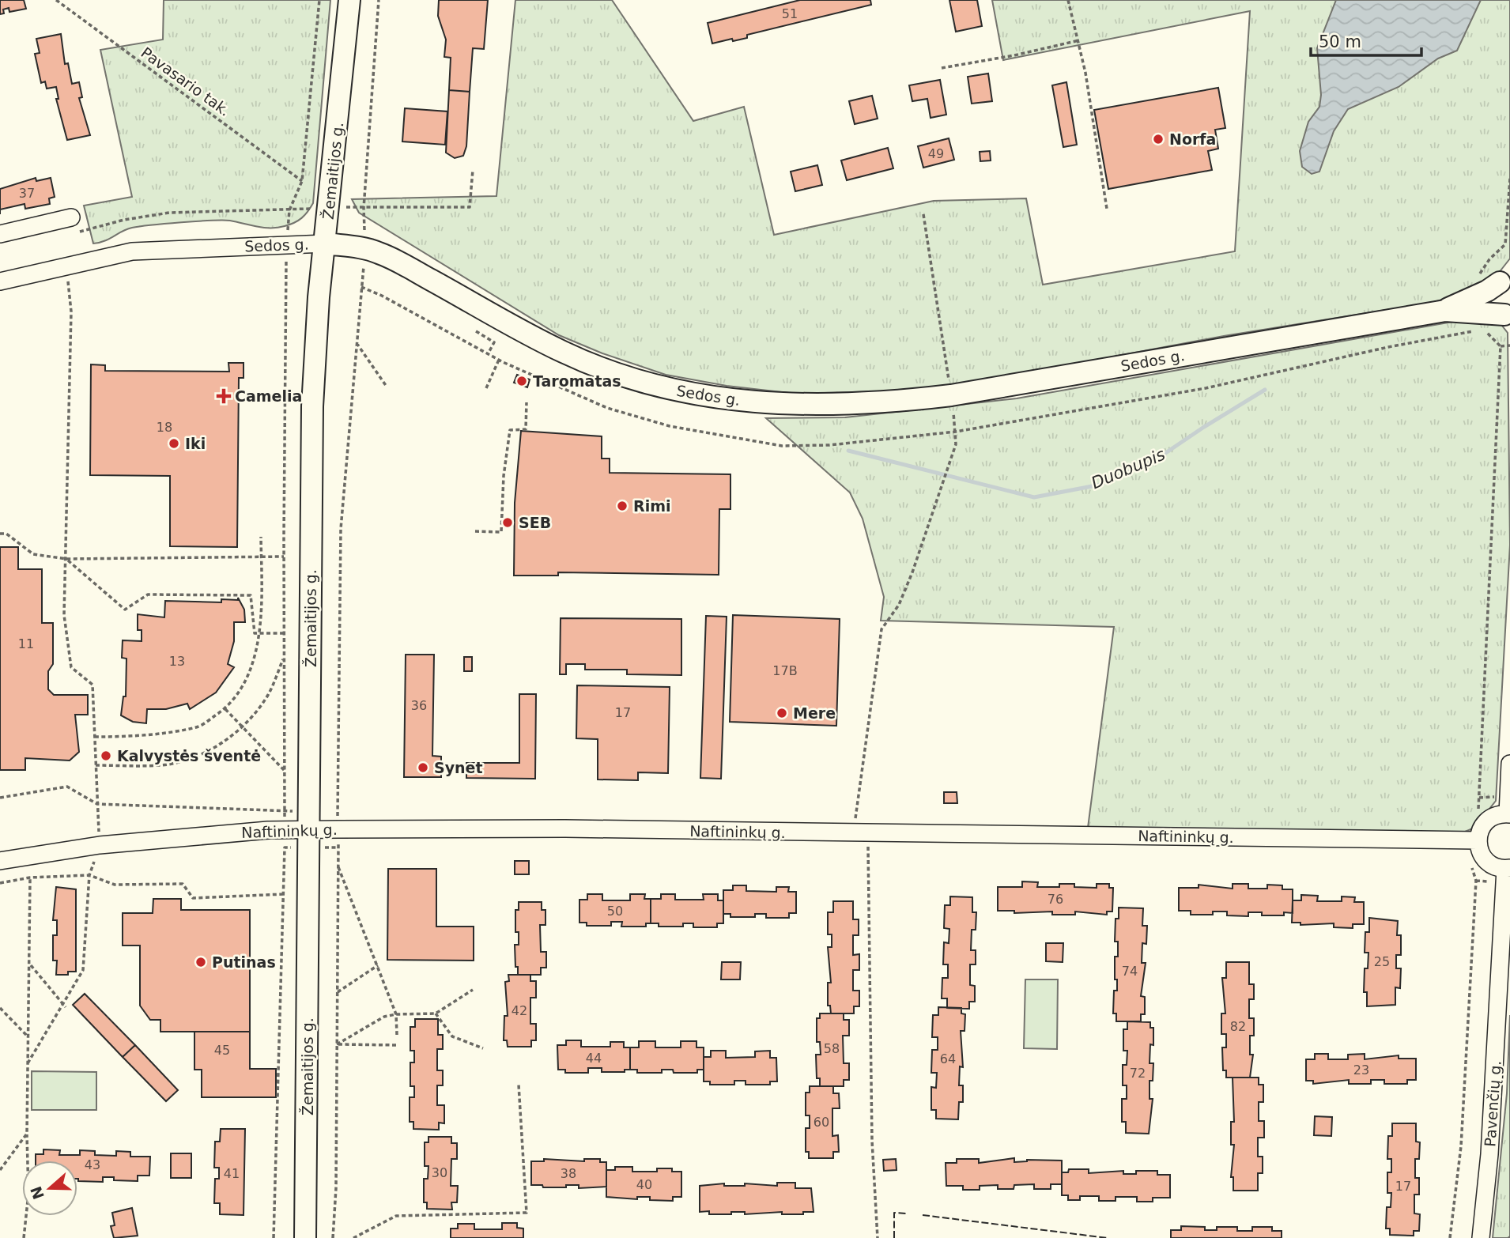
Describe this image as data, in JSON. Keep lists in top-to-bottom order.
{
  "streets": {
    "main road": ["Žemaitijos g.", "Sedos g."],
    "street": ["Naftininkų g.", "Pavenčių g."],
    "path": ["Pavasario tak."]
  },
  "crossings": [
    ["Žemaitijos g.", "Sedos g."],
    ["Žemaitijos g.", "Naftininkų g."]
  ],
  "water": ["Duobupis"],
  "places": {
    "other": [
      "Norfa",
      "Taromatas",
      "Iki",
      "Rimi",
      "SEB",
      "Mere",
      "Kalvystės šventė",
      "Synet",
      "Putinas"
    ],
    "health": ["Camelia"]
  },
  "house_numbers": [
    "51",
    "49",
    "37",
    "18",
    "11",
    "13",
    "17B",
    "36",
    "17",
    "76",
    "50",
    "25",
    "74",
    "42",
    "82",
    "58",
    "45",
    "44",
    "64",
    "23",
    "72",
    "60",
    "43",
    "30",
    "41",
    "38",
    "40",
    "17"
  ],
  "scale_bar": "50 m",
  "north": "left"
}
